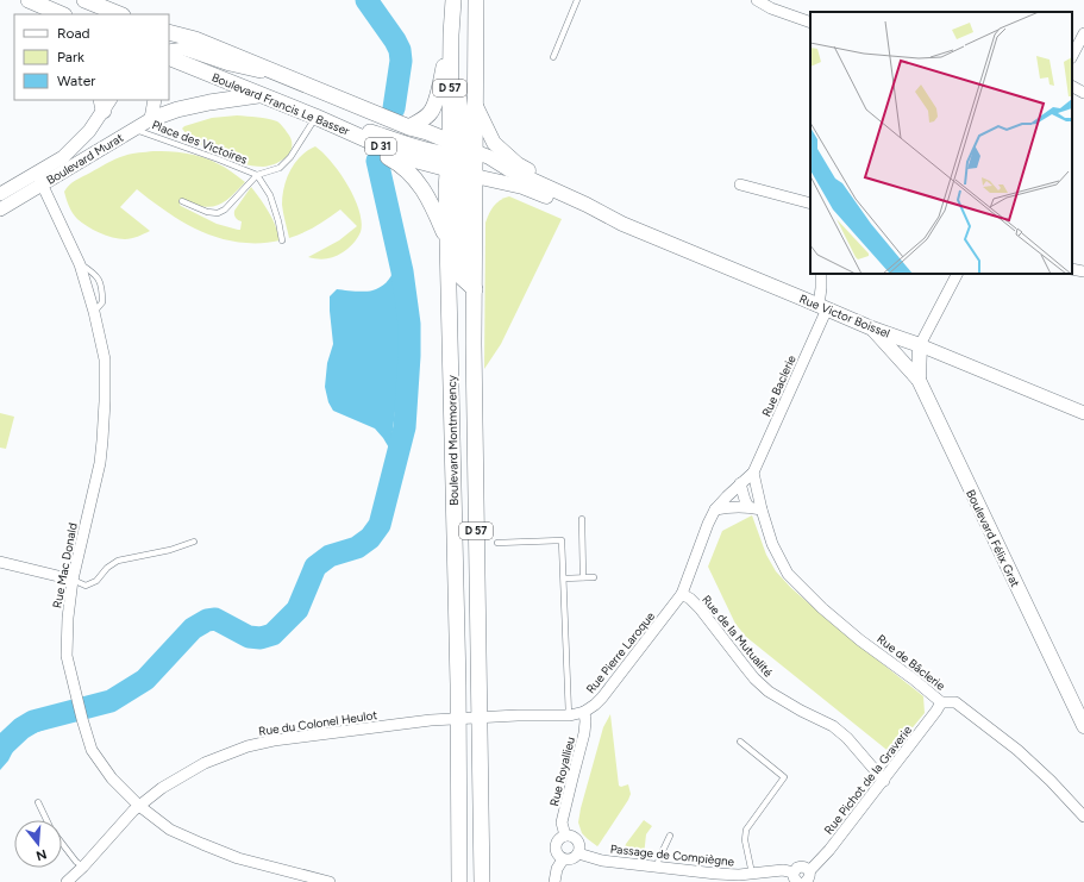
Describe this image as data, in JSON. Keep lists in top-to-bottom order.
{
  "streets": {
    "main road": [
      "D 57",
      "Boulevard Francis Le Basser",
      "D 31",
      "Rue Victor Boissel",
      "Boulevard Montmorency",
      "Boulevard Félix Grat"
    ],
    "street": [
      "Boulevard Murat",
      "Rue Baclerie",
      "Rue Mac Donald",
      "Rue de la Mutualité",
      "Rue Pierre Laroque",
      "Rue de Bâclerie",
      "Rue du Colonel Heulot",
      "Rue Royallieu",
      "Rue Pichot de la Graverie",
      "Passage de Compiègne"
    ],
    "lane": ["Place des Victoires"]
  },
  "crossings": [
    ["D 57", "Boulevard Francis Le Basser"],
    ["D 57", "Rue Victor Boissel"],
    ["D 57", "Boulevard Montmorency"],
    ["Boulevard Francis Le Basser", "Place des Victoires"],
    ["Boulevard Francis Le Basser", "Rue Victor Boissel"],
    ["Boulevard Francis Le Basser", "Boulevard Montmorency"],
    ["Place des Victoires", "Boulevard Murat"],
    ["Boulevard Murat", "Rue Mac Donald"],
    ["Rue Victor Boissel", "Rue Baclerie"],
    ["Rue Victor Boissel", "Boulevard Montmorency"],
    ["Rue Victor Boissel", "Boulevard Félix Grat"],
    ["Rue Baclerie", "Rue Pierre Laroque"],
    ["Boulevard Montmorency", "Rue Pierre Laroque"],
    ["Boulevard Montmorency", "Rue du Colonel Heulot"],
    ["Rue Mac Donald", "Rue du Colonel Heulot"],
    ["Rue de la Mutualité", "Rue Pierre Laroque"],
    ["Rue de la Mutualité", "Rue Pichot de la Graverie"],
    ["Rue Pierre Laroque", "Rue du Colonel Heulot"],
    ["Rue Pierre Laroque", "Rue Royallieu"],
    ["Rue de Bâclerie", "Rue Pichot de la Graverie"],
    ["Rue Royallieu", "Passage de Compiègne"],
    ["Rue Pichot de la Graverie", "Passage de Compiègne"]
  ],
  "legend": ["Road", "Park", "Water"],
  "north": "bottom"
}
